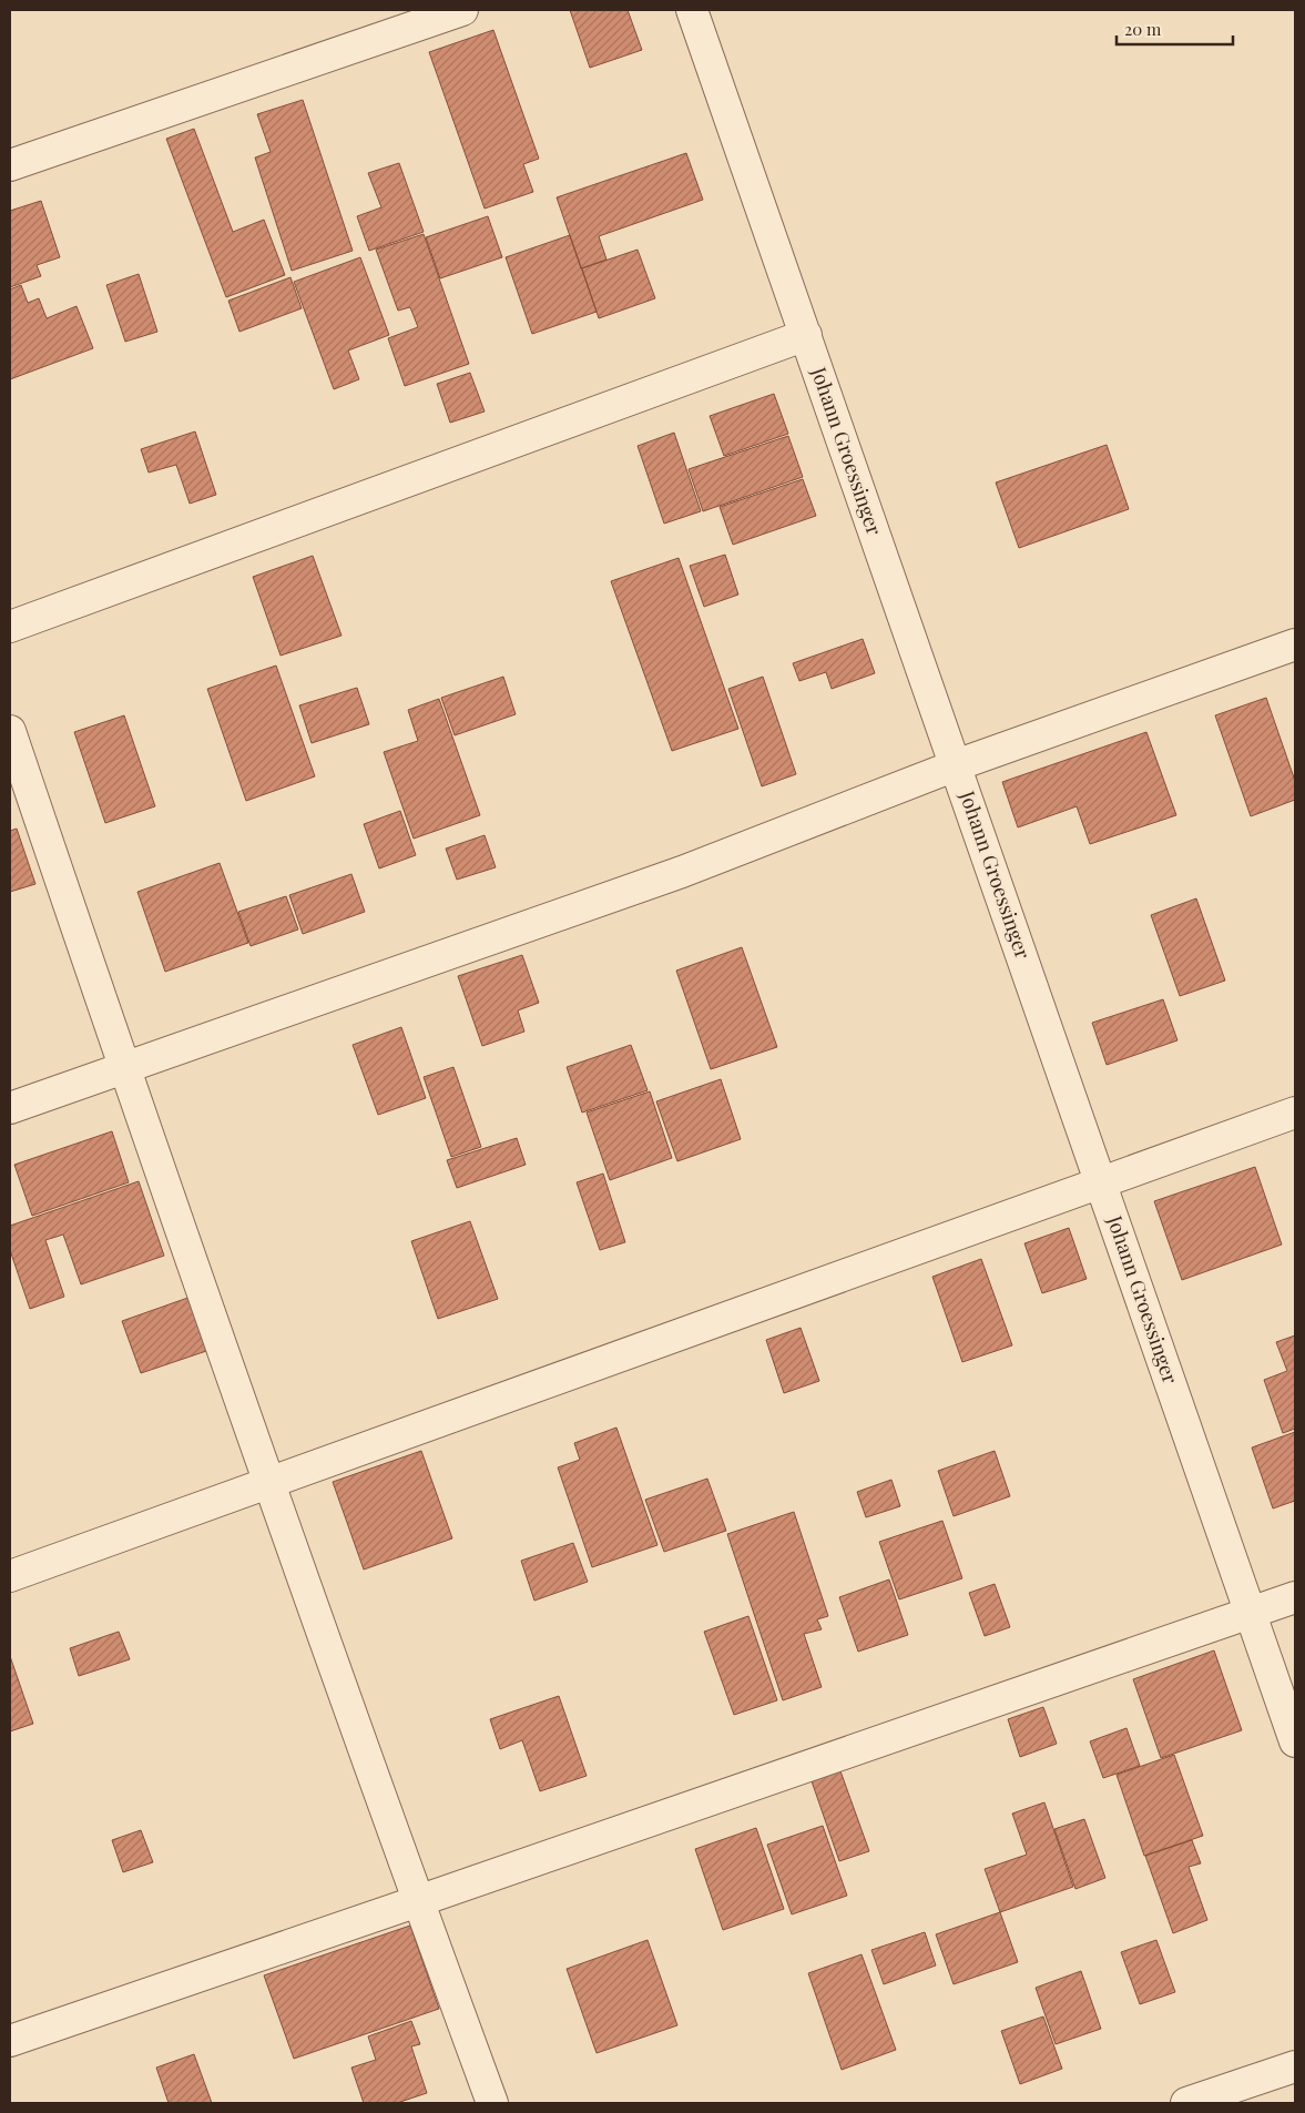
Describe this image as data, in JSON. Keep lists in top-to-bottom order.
{
  "streets": {
    "street": ["Johann Groessinger"]
  },
  "scale_bar": "20 m"
}
